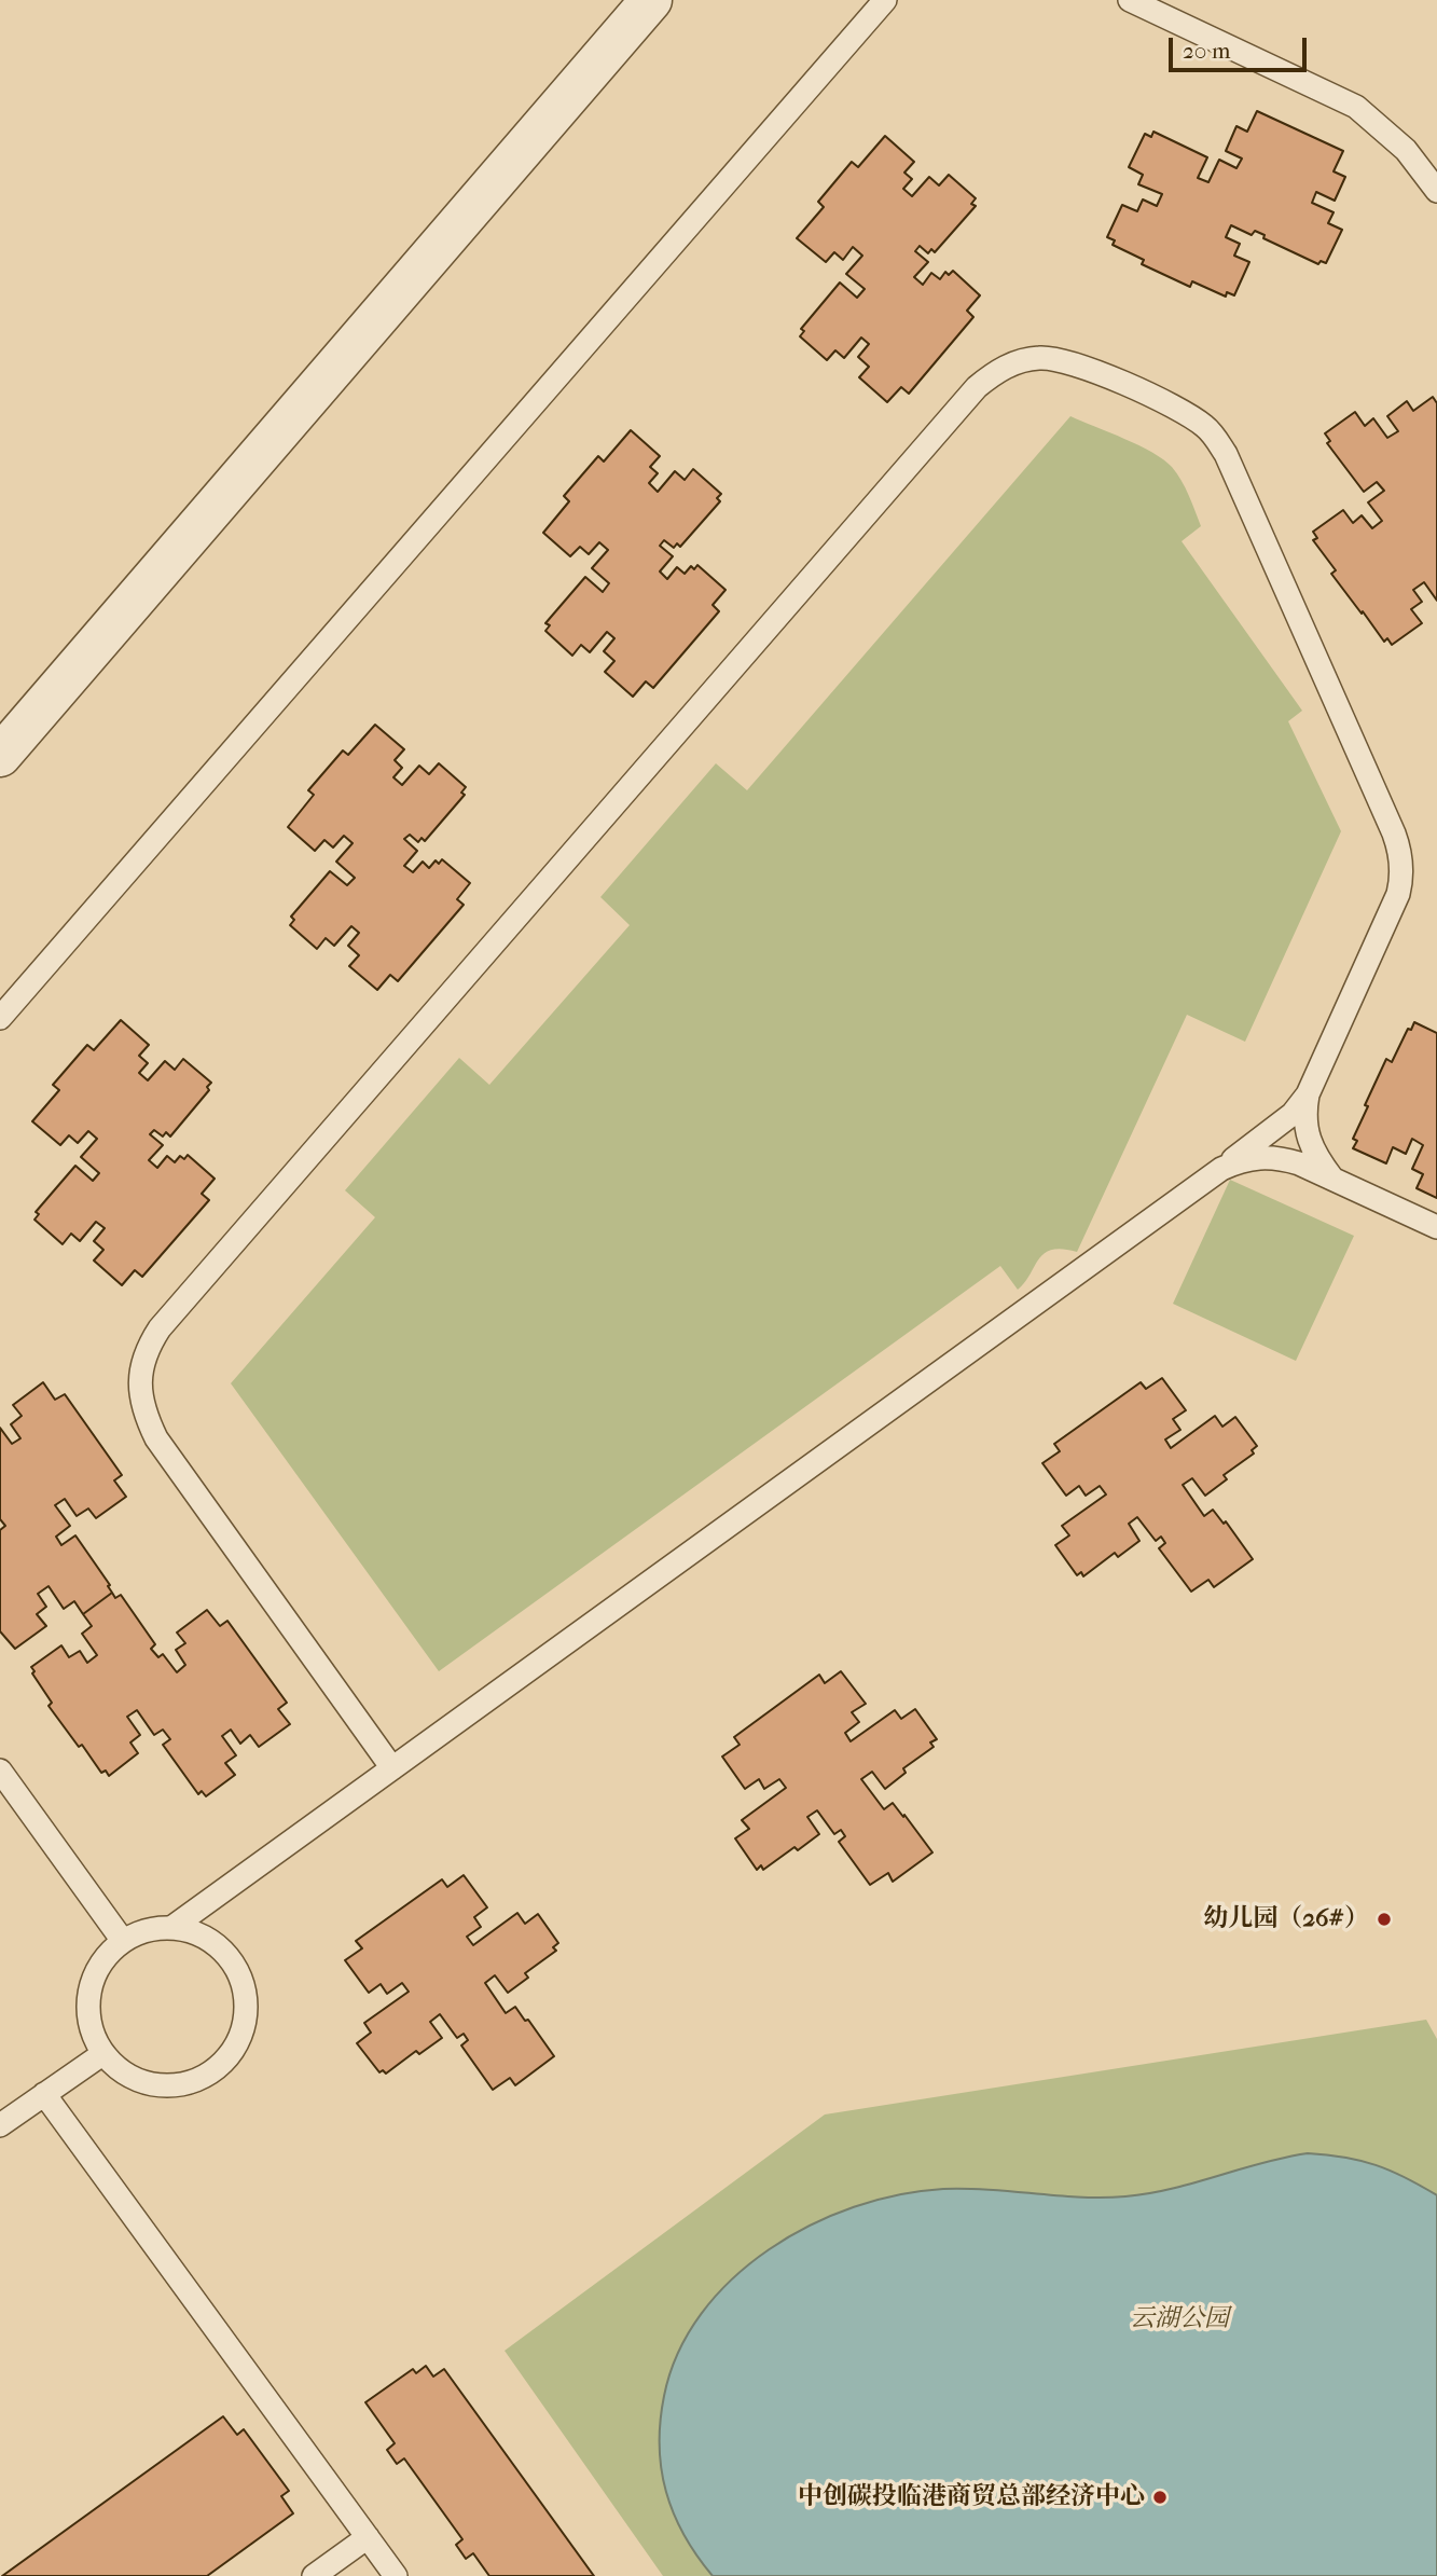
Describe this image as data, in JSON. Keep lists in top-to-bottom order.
{
  "parks": ["云湖公园"],
  "places": ["幼儿园（26#）", "中创碳投临港商贸总部经济中心"],
  "scale_bar": "20 m"
}
